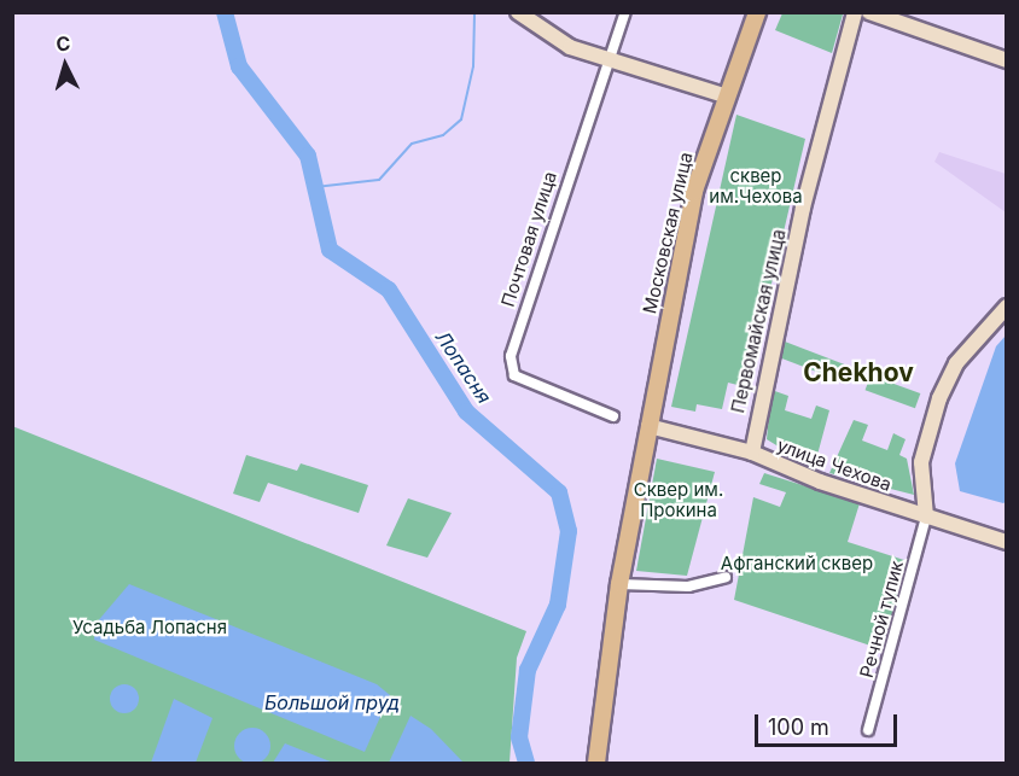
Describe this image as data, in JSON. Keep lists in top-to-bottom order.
{
  "streets": {
    "main road": ["Московская улица"],
    "street": [
      "Почтовая улица",
      "Первомайская улица",
      "улица Чехова",
      "Речной тупик"
    ]
  },
  "crossings": [
    ["Московская улица", "улица Чехова"],
    ["Первомайская улица", "улица Чехова"],
    ["улица Чехова", "Речной тупик"]
  ],
  "districts": ["Chekhov"],
  "water": ["Лопасня", "Большой пруд"],
  "parks": [
    "сквер им.Чехова",
    "Сквер им. Прокина",
    "Афганский сквер",
    "Усадьба Лопасня"
  ],
  "scale_bar": "100 m",
  "north": "top"
}
